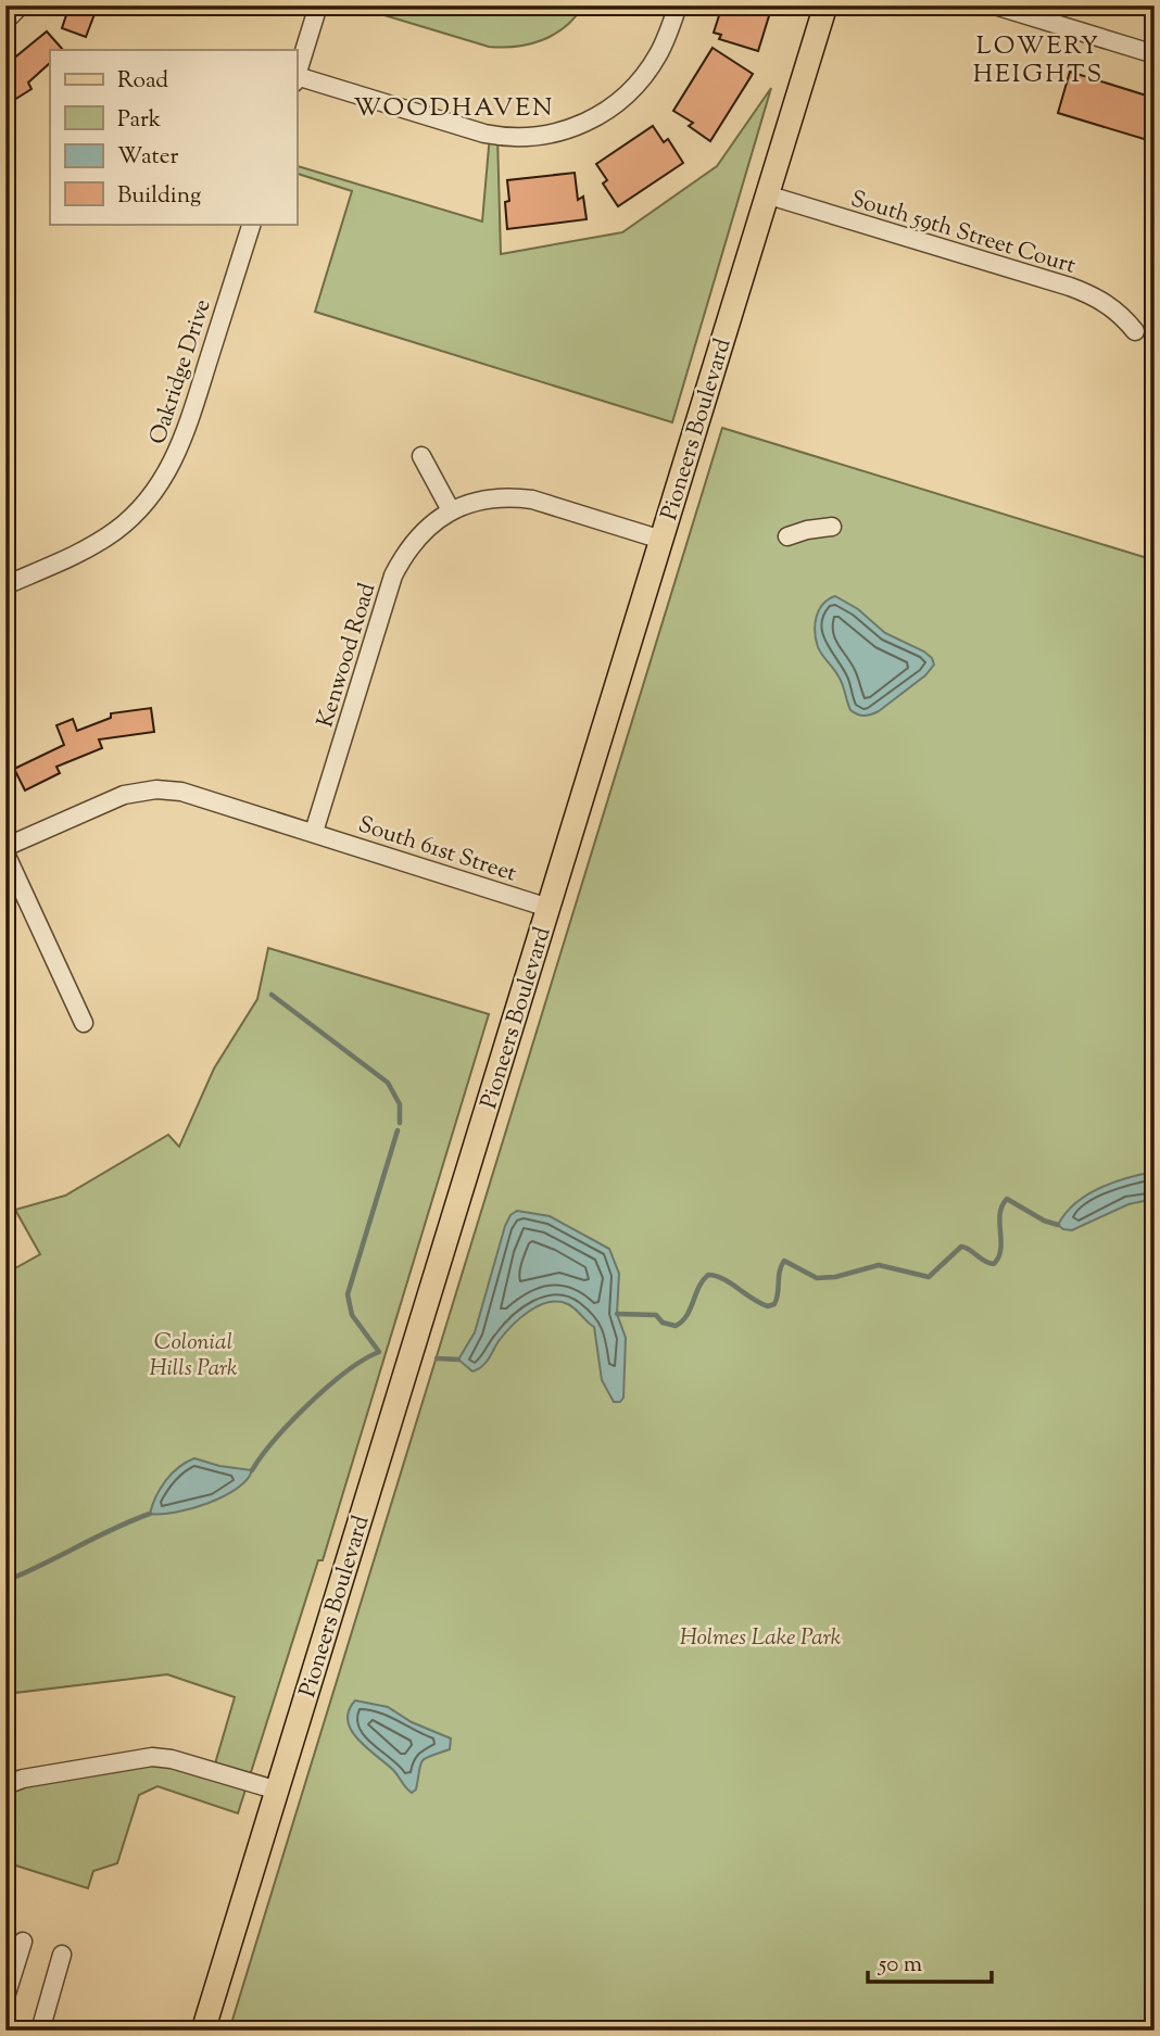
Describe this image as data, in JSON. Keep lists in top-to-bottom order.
{
  "streets": {
    "main road": ["Pioneers Boulevard"],
    "street": [
      "South 59th Street Court",
      "Oakridge Drive",
      "Kenwood Road",
      "South 61st Street"
    ]
  },
  "crossings": [
    ["South 59th Street Court", "Pioneers Boulevard"],
    ["Pioneers Boulevard", "South 61st Street"],
    ["Kenwood Road", "South 61st Street"]
  ],
  "districts": ["LOWERY HEIGHTS", "WOODHAVEN"],
  "parks": ["Colonial Hills Park", "Holmes Lake Park"],
  "legend": [
    "Road",
    "Park",
    "Water",
    "Building"
  ],
  "scale_bar": "50 m"
}
